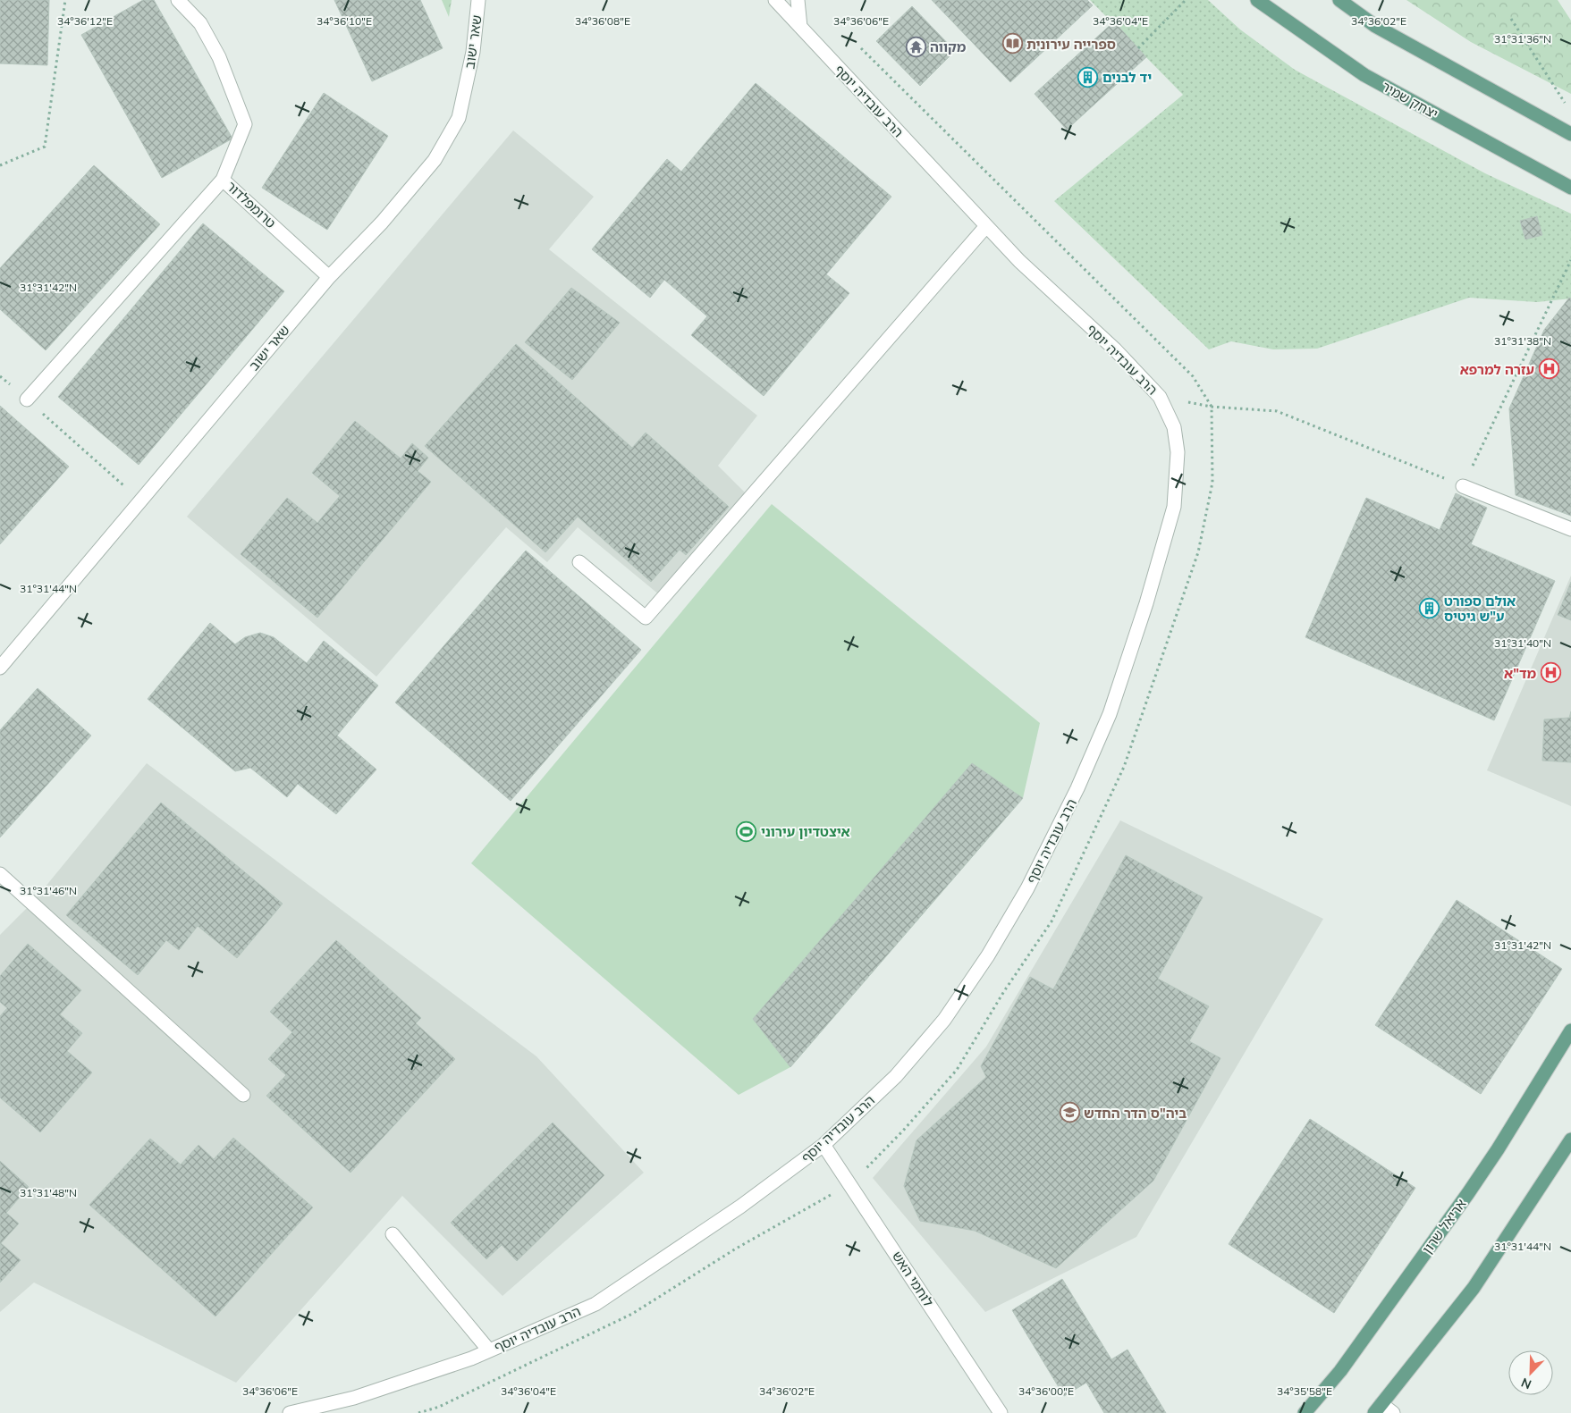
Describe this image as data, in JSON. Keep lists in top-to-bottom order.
{
  "streets": {
    "main road": ["יצחק שמיר", "אריאל שרון"],
    "street": [
      "שאר ישוב",
      "הרב עובדיה יוסף",
      "טרומפלדור",
      "לוחמי האש"
    ]
  },
  "crossings": [
    ["שאר ישוב", "טרומפלדור"],
    ["הרב עובדיה יוסף", "לוחמי האש"]
  ],
  "places": {
    "library": ["ספרייה עירונית"],
    "temple": ["מקווה"],
    "building": ["יד לבנים", "אולם ספורט ע\"ש גיטיס"],
    "hospital": ["עזרה למרפא", "מד\"א"],
    "sports": ["איצטדיון עירוני"],
    "school or university": ["ביה\"ס הדר החדש"]
  },
  "north": "bottom left",
  "coordinates": [
    "34°36'12\"E",
    "34°36'10\"E",
    "34°36'08\"E",
    "34°36'06\"E",
    "34°36'04\"E",
    "34°36'02\"E",
    "31°31'36\"N",
    "31°31'42\"N",
    "31°31'38\"N",
    "31°31'44\"N",
    "31°31'40\"N",
    "31°31'46\"N",
    "31°31'48\"N",
    "34°36'00\"E",
    "34°35'58\"E"
  ]
}
